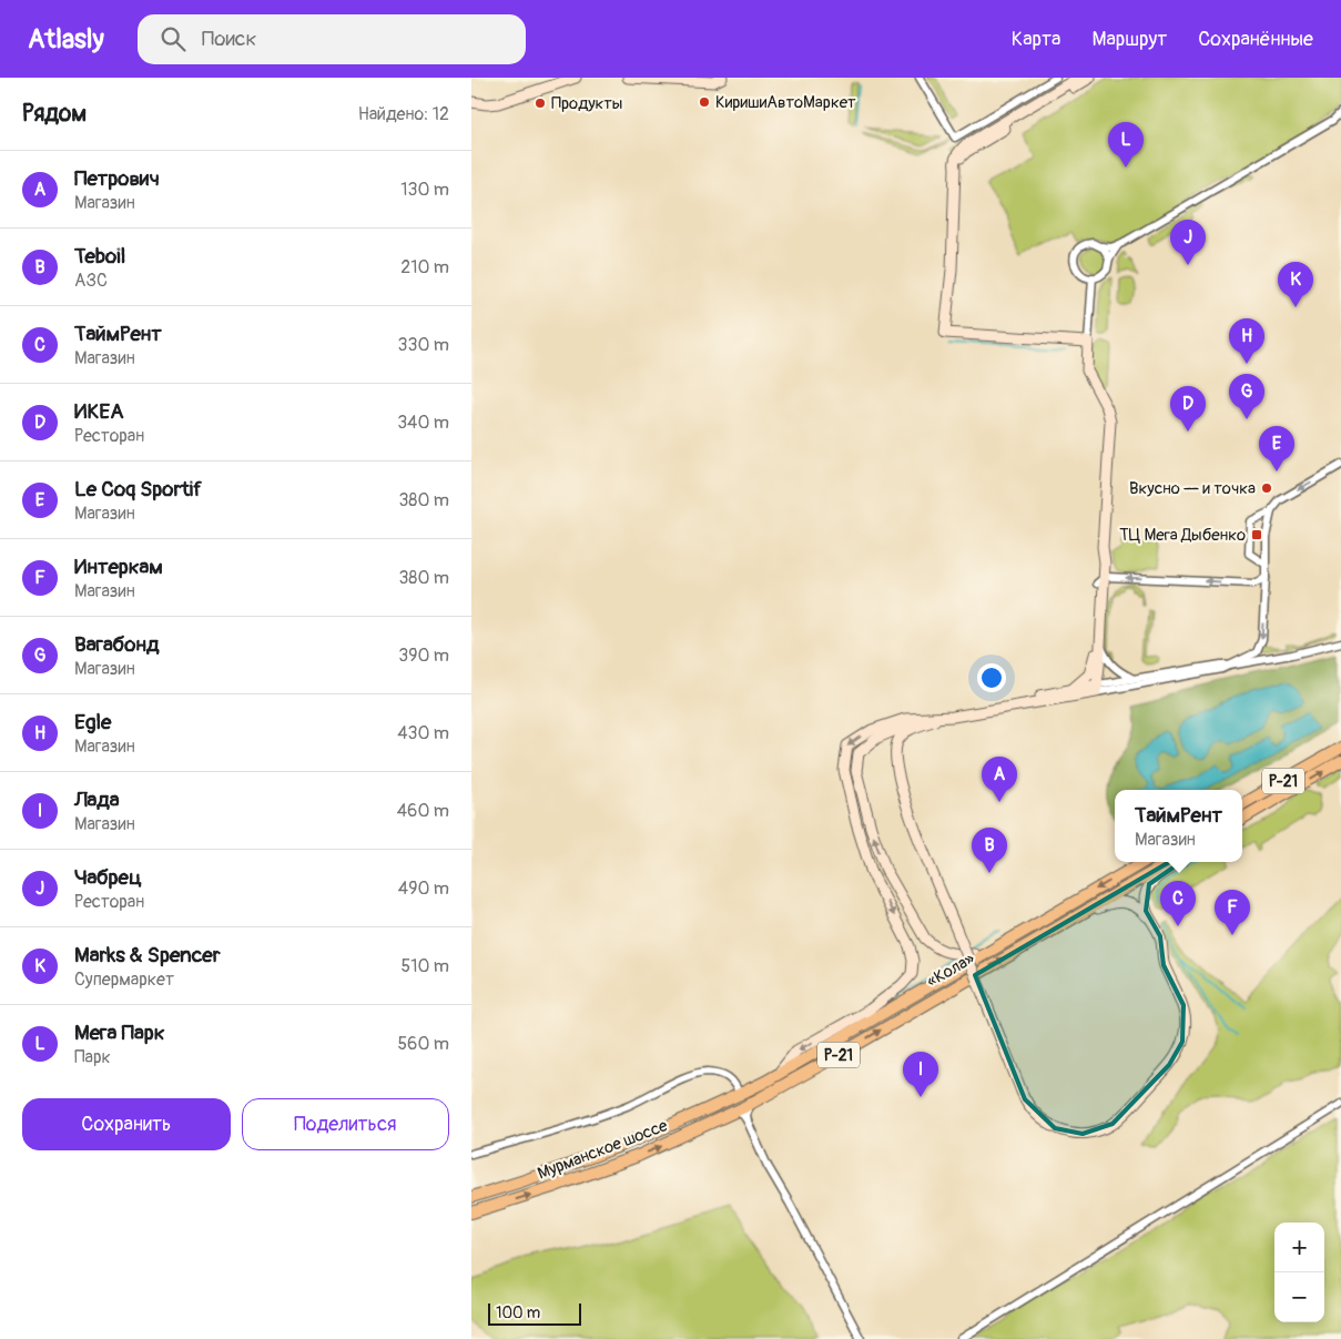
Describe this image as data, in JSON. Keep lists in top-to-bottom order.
{
  "streets": {
    "main road": ["Р-21", "«Кола»", "Мурманское шоссе"]
  },
  "crossings": [
    ["«Кола»", "Мурманское шоссе"]
  ],
  "places": {
    "other": ["КиришиАвтоМаркет", "Продукты", "Вкусно — и точка"],
    "transit": ["ТЦ Мега Дыбенко"]
  },
  "scale_bar": "100 m",
  "page": {
    "header": "Atlasly",
    "search": "Поиск",
    "nav": ["Карта", "Маршрут", "Сохранённые"],
    "heading": ["Рядом", "Найдено: 12"],
    "pins": [
      "L",
      "J",
      "K",
      "H",
      "G",
      "D",
      "E",
      "A",
      "B",
      "C",
      "F",
      "I"
    ],
    "list": [
      {
        "mark": "A",
        "name": "Петрович",
        "note": "Магазин",
        "value": "130 m"
      },
      {
        "mark": "B",
        "name": "Teboil",
        "note": "АЗС",
        "value": "210 m"
      },
      {
        "mark": "C",
        "name": "ТаймРент",
        "note": "Магазин",
        "value": "330 m"
      },
      {
        "mark": "D",
        "name": "ИКЕА",
        "note": "Ресторан",
        "value": "340 m"
      },
      {
        "mark": "E",
        "name": "Le Coq Sportif",
        "note": "Магазин",
        "value": "380 m"
      },
      {
        "mark": "F",
        "name": "Интеркам",
        "note": "Магазин",
        "value": "380 m"
      },
      {
        "mark": "G",
        "name": "Вагабонд",
        "note": "Магазин",
        "value": "390 m"
      },
      {
        "mark": "H",
        "name": "Egle",
        "note": "Магазин",
        "value": "430 m"
      },
      {
        "mark": "I",
        "name": "Лада",
        "note": "Магазин",
        "value": "460 m"
      },
      {
        "mark": "J",
        "name": "Чабрец",
        "note": "Ресторан",
        "value": "490 m"
      },
      {
        "mark": "K",
        "name": "Marks & Spencer",
        "note": "Супермаркет",
        "value": "510 m"
      },
      {
        "mark": "L",
        "name": "Мега Парк",
        "note": "Парк",
        "value": "560 m"
      }
    ],
    "popup": ["ТаймРент", "Магазин"],
    "buttons": ["Сохранить", "Поделиться"],
    "map_buttons": ["+", "−"],
    "scale": "100 m"
  }
}
